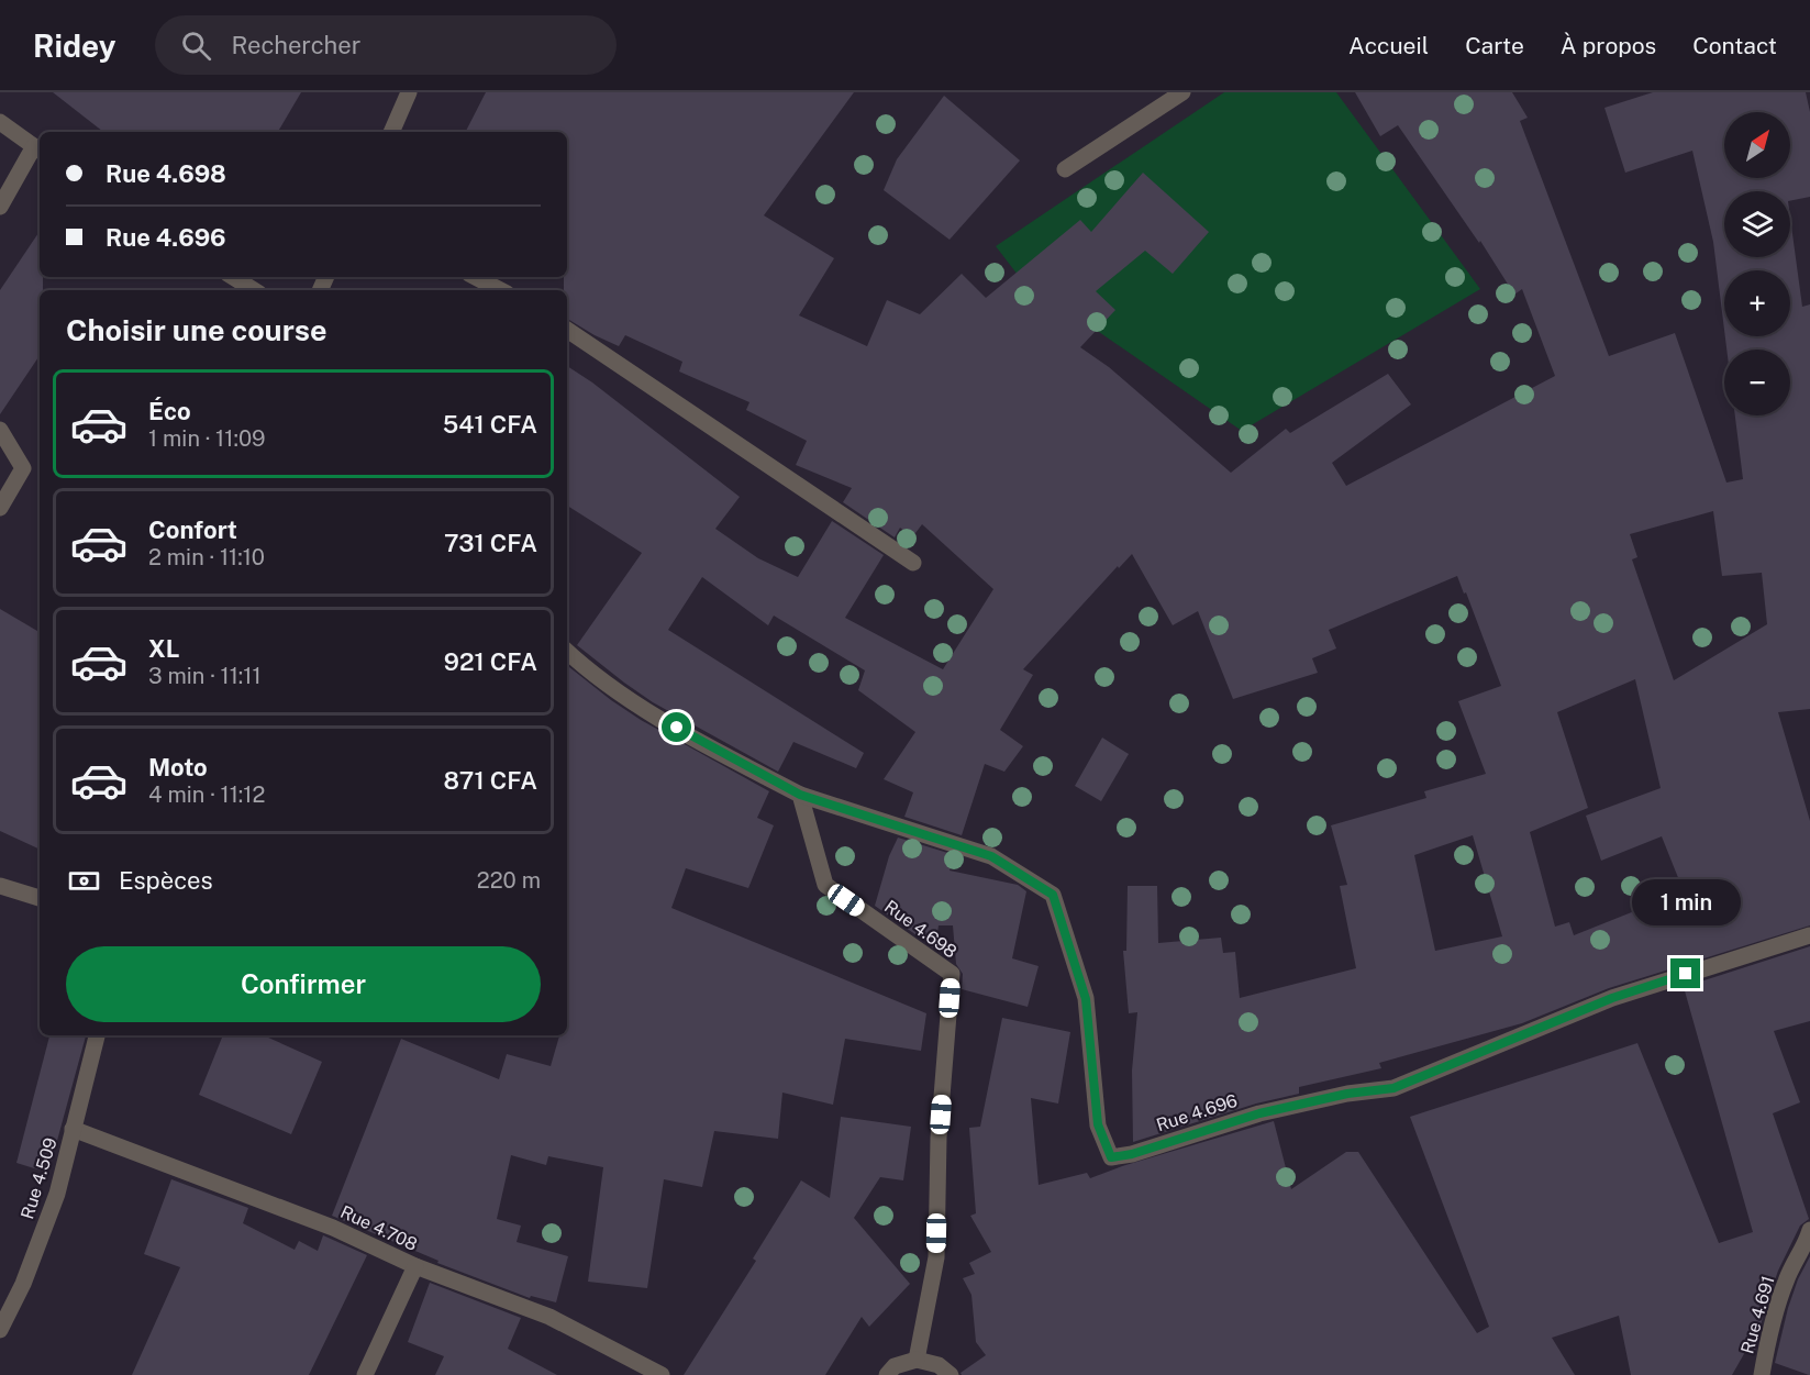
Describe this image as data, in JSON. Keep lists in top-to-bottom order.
{
  "streets": {
    "street": [
      "Rue 4.698",
      "Rue 4.696",
      "Rue 4.509",
      "Rue 4.708",
      "Rue 4.691"
    ]
  },
  "crossings": [
    ["Rue 4.698", "Rue 4.696"],
    ["Rue 4.509", "Rue 4.708"]
  ],
  "north": "top right",
  "page": {
    "header": "Ridey",
    "search": "Rechercher",
    "nav": [
      "Accueil",
      "Carte",
      "À propos",
      "Contact"
    ],
    "map_buttons": ["+", "−"],
    "banner": ["Rue 4.698", "Rue 4.696"],
    "heading": "Choisir une course",
    "list": [
      {
        "name": "Éco",
        "note": "1 min · 11:09",
        "value": "541 CFA"
      },
      {
        "name": "Confort",
        "note": "2 min · 11:10",
        "value": "731 CFA"
      },
      {
        "name": "XL",
        "note": "3 min · 11:11",
        "value": "921 CFA"
      },
      {
        "name": "Moto",
        "note": "4 min · 11:12",
        "value": "871 CFA"
      }
    ],
    "pay": ["Espèces", "220 m"],
    "bubble": "1 min",
    "buttons": "Confirmer"
  }
}
